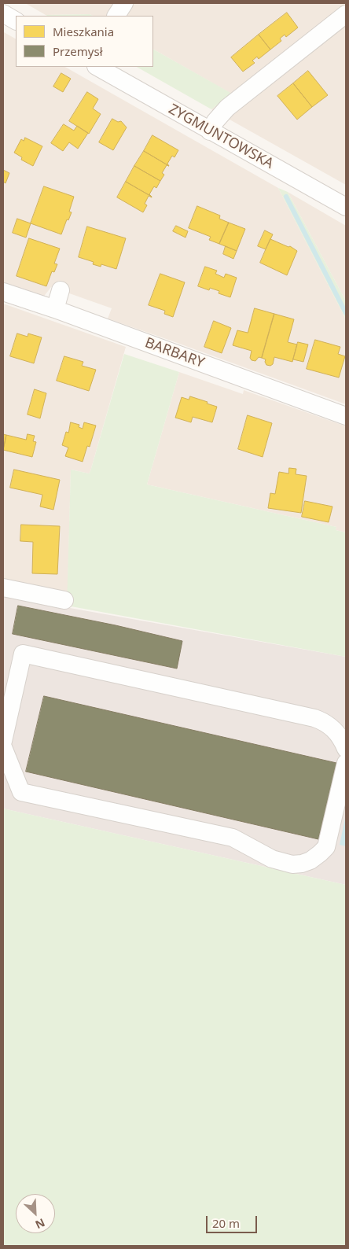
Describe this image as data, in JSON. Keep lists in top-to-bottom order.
{
  "streets": {
    "street": ["ZYGMUNTOWSKA", "BARBARY"]
  },
  "legend": ["Mieszkania", "Przemysł"],
  "scale_bar": "20 m",
  "north": "bottom right"
}
